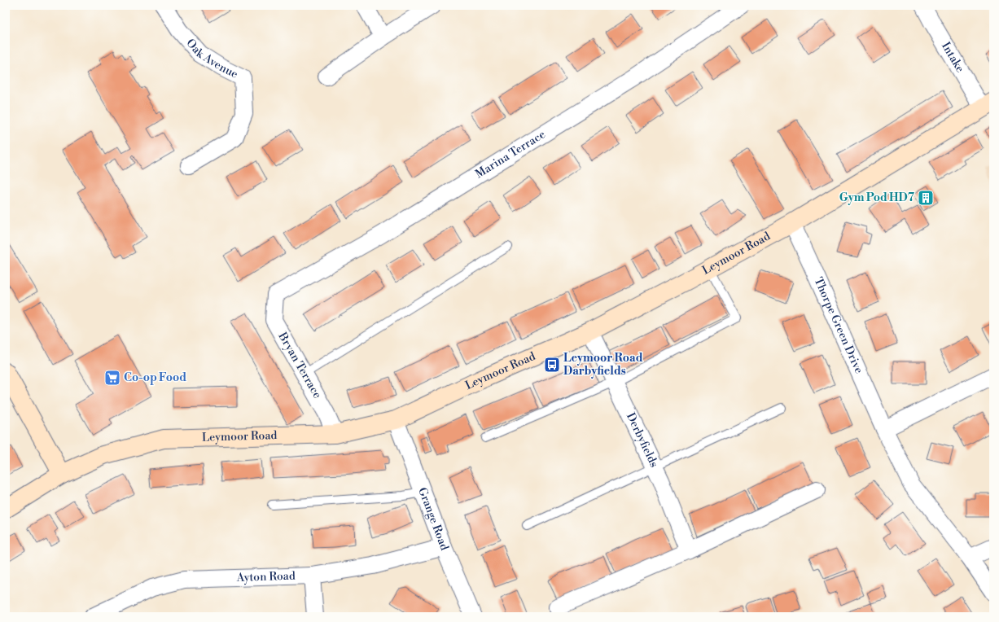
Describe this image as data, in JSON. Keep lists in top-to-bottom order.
{
  "streets": {
    "street": [
      "Oak Avenue",
      "Intake",
      "Marina Terrace",
      "Leymoor Road",
      "Thorpe Green Drive",
      "Bryan Terrace",
      "Derbyfields",
      "Grange Road",
      "Ayton Road"
    ]
  },
  "crossings": [
    ["Intake", "Leymoor Road"],
    ["Marina Terrace", "Bryan Terrace"],
    ["Leymoor Road", "Thorpe Green Drive"],
    ["Leymoor Road", "Bryan Terrace"],
    ["Leymoor Road", "Derbyfields"],
    ["Leymoor Road", "Grange Road"],
    ["Grange Road", "Ayton Road"]
  ],
  "places": {
    "building": ["Gym Pod HD7"],
    "bus stop": ["Leymoor Road Darbyfields"],
    "supermarket": ["Co-op Food"]
  }
}
